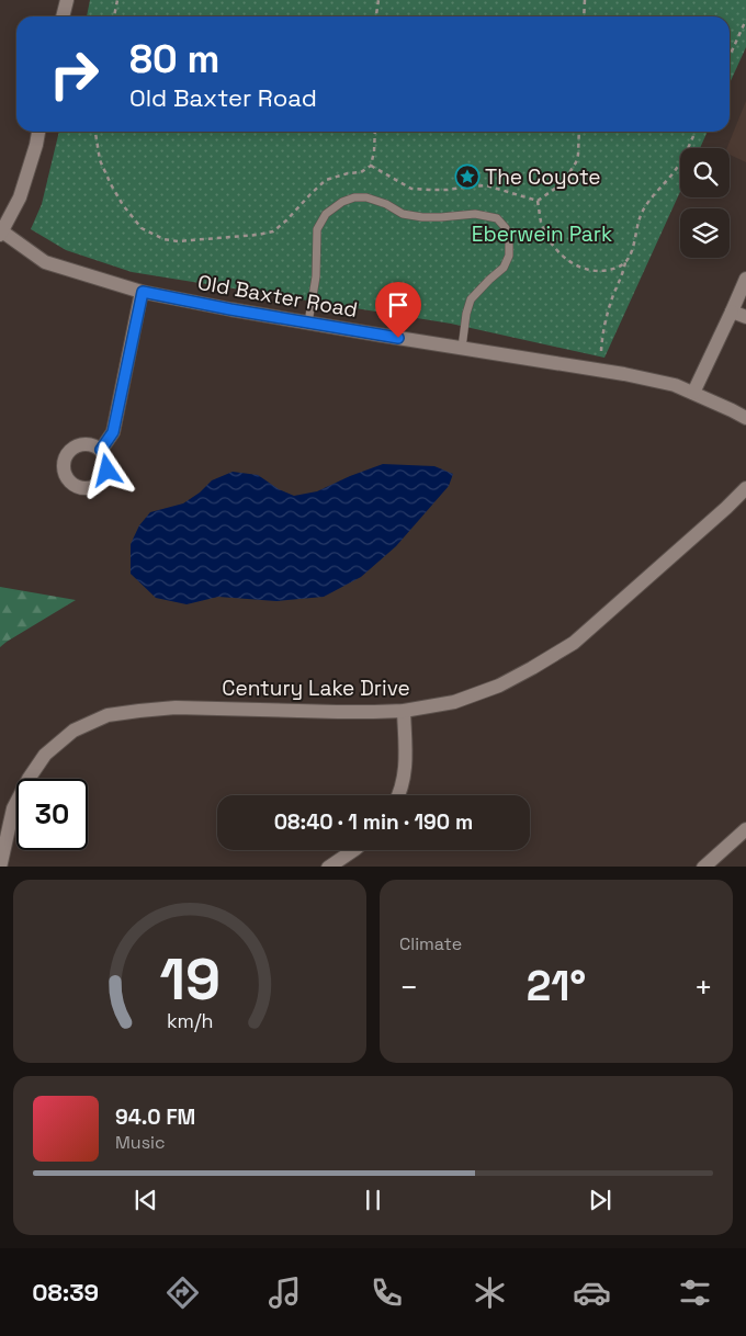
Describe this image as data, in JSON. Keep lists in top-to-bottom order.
{
  "streets": {
    "street": ["Old Baxter Road", "Century Lake Drive"]
  },
  "parks": ["Eberwein Park"],
  "places": {
    "place": ["The Coyote"]
  },
  "page": {
    "turn": ["80 m", "Old Baxter Road"],
    "limit": "30",
    "trip": "08:40 · 1 min · 190 m",
    "tile": "Climate",
    "heat": ["−", "21°", "+"],
    "song": ["94.0 FM", "Music"],
    "tabs": "08:39",
    "gauge": ["19", "km/h"]
  }
}
